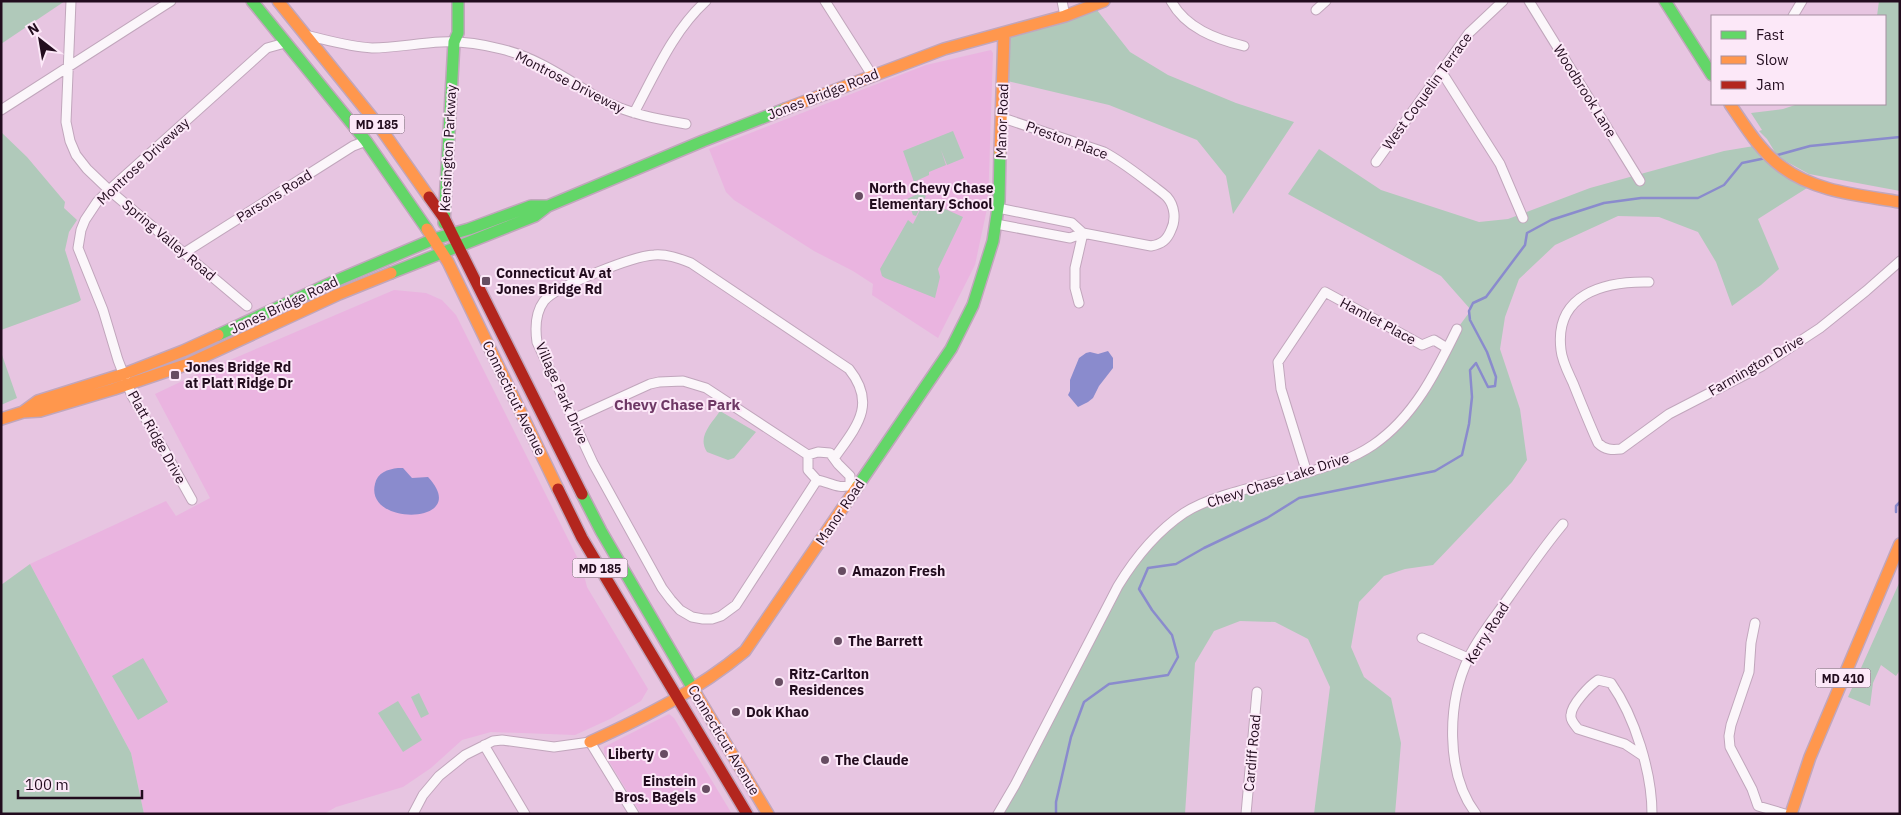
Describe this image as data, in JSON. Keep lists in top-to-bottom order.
{
  "streets": {
    "main road": [
      "Jones Bridge Road",
      "Manor Road",
      "MD 185",
      "Kensington Parkway",
      "Connecticut Avenue",
      "MD 410"
    ],
    "street": [
      "Montrose Driveway",
      "West Coquelin Terrace",
      "Woodbrook Lane",
      "Preston Place",
      "Parsons Road",
      "Spring Valley Road",
      "Hamlet Place",
      "Farmington Drive",
      "Village Park Drive",
      "Platt Ridge Drive",
      "Chevy Chase Lake Drive",
      "Kerry Road",
      "Cardiff Road"
    ]
  },
  "crossings": [
    ["Montrose Driveway", "Jones Bridge Road"],
    ["Montrose Driveway", "Kensington Parkway"],
    ["Montrose Driveway", "Spring Valley Road"],
    ["Montrose Driveway", "Connecticut Avenue"],
    ["Montrose Driveway", "Platt Ridge Drive"],
    ["Jones Bridge Road", "Manor Road"],
    ["Jones Bridge Road", "Connecticut Avenue"],
    ["Jones Bridge Road", "Platt Ridge Drive"],
    ["Manor Road", "Preston Place"],
    ["Manor Road", "Connecticut Avenue"],
    ["Kensington Parkway", "Connecticut Avenue"],
    ["Parsons Road", "Spring Valley Road"],
    ["Parsons Road", "Connecticut Avenue"],
    ["Hamlet Place", "Chevy Chase Lake Drive"]
  ],
  "districts": ["Chevy Chase Park"],
  "places": {
    "other": [
      "North Chevy Chase Elementary School",
      "Amazon Fresh",
      "The Barrett",
      "Ritz-Carlton Residences",
      "Dok Khao",
      "Liberty",
      "The Claude",
      "Einstein Bros. Bagels"
    ],
    "transit": ["Connecticut Av at Jones Bridge Rd", "Jones Bridge Rd at Platt Ridge Dr"]
  },
  "legend": ["Fast", "Slow", "Jam"],
  "scale_bar": "100 m",
  "north": "top left"
}
